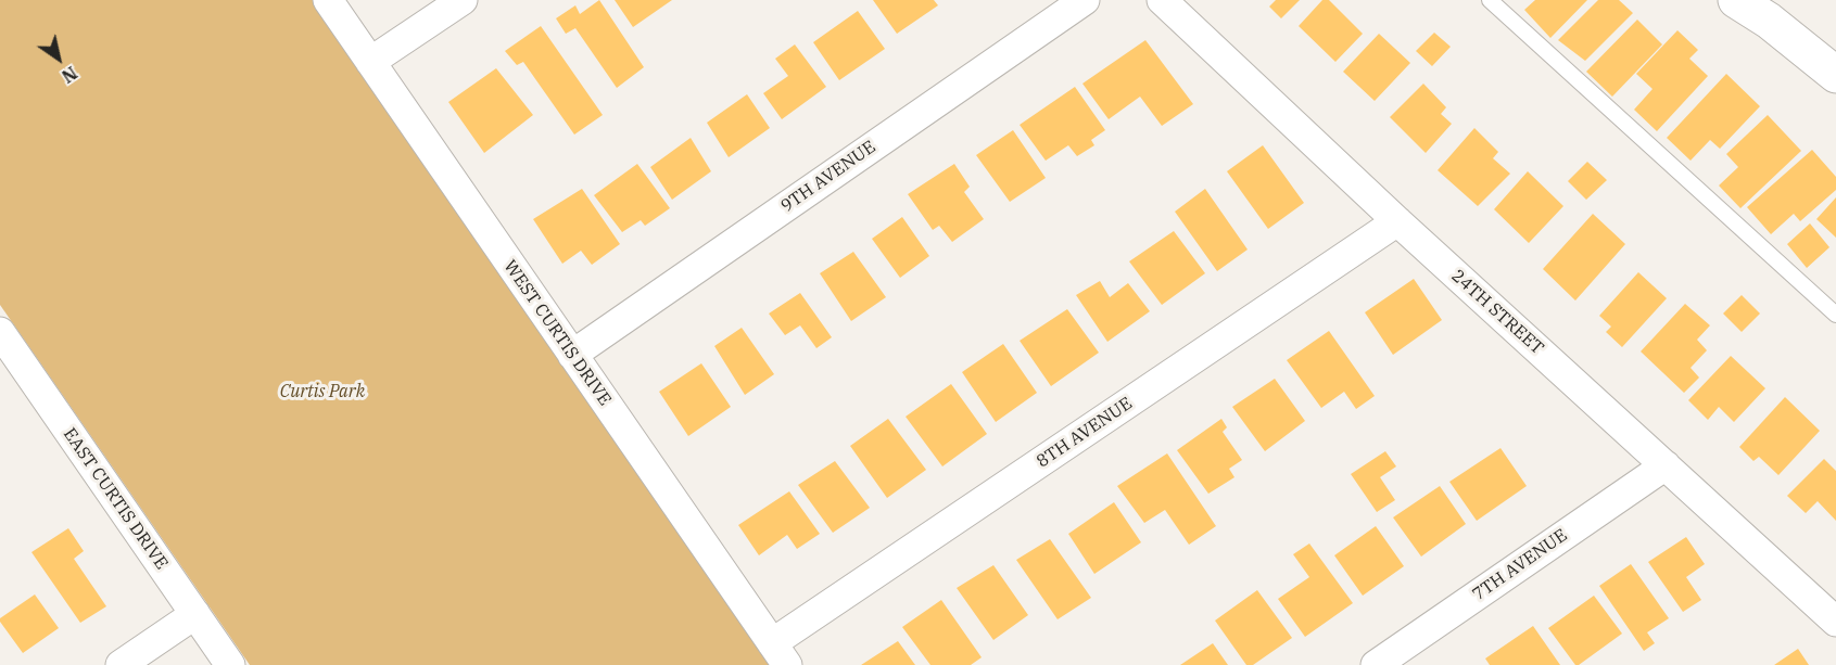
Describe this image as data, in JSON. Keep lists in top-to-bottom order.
{
  "streets": {
    "street": [
      "9TH AVENUE",
      "24TH STREET",
      "WEST CURTIS DRIVE",
      "8TH AVENUE",
      "EAST CURTIS DRIVE",
      "7TH AVENUE"
    ]
  },
  "crossings": [
    ["9TH AVENUE", "WEST CURTIS DRIVE"],
    ["24TH STREET", "8TH AVENUE"],
    ["24TH STREET", "7TH AVENUE"],
    ["WEST CURTIS DRIVE", "8TH AVENUE"]
  ],
  "parks": ["Curtis Park"],
  "north": "bottom right"
}
